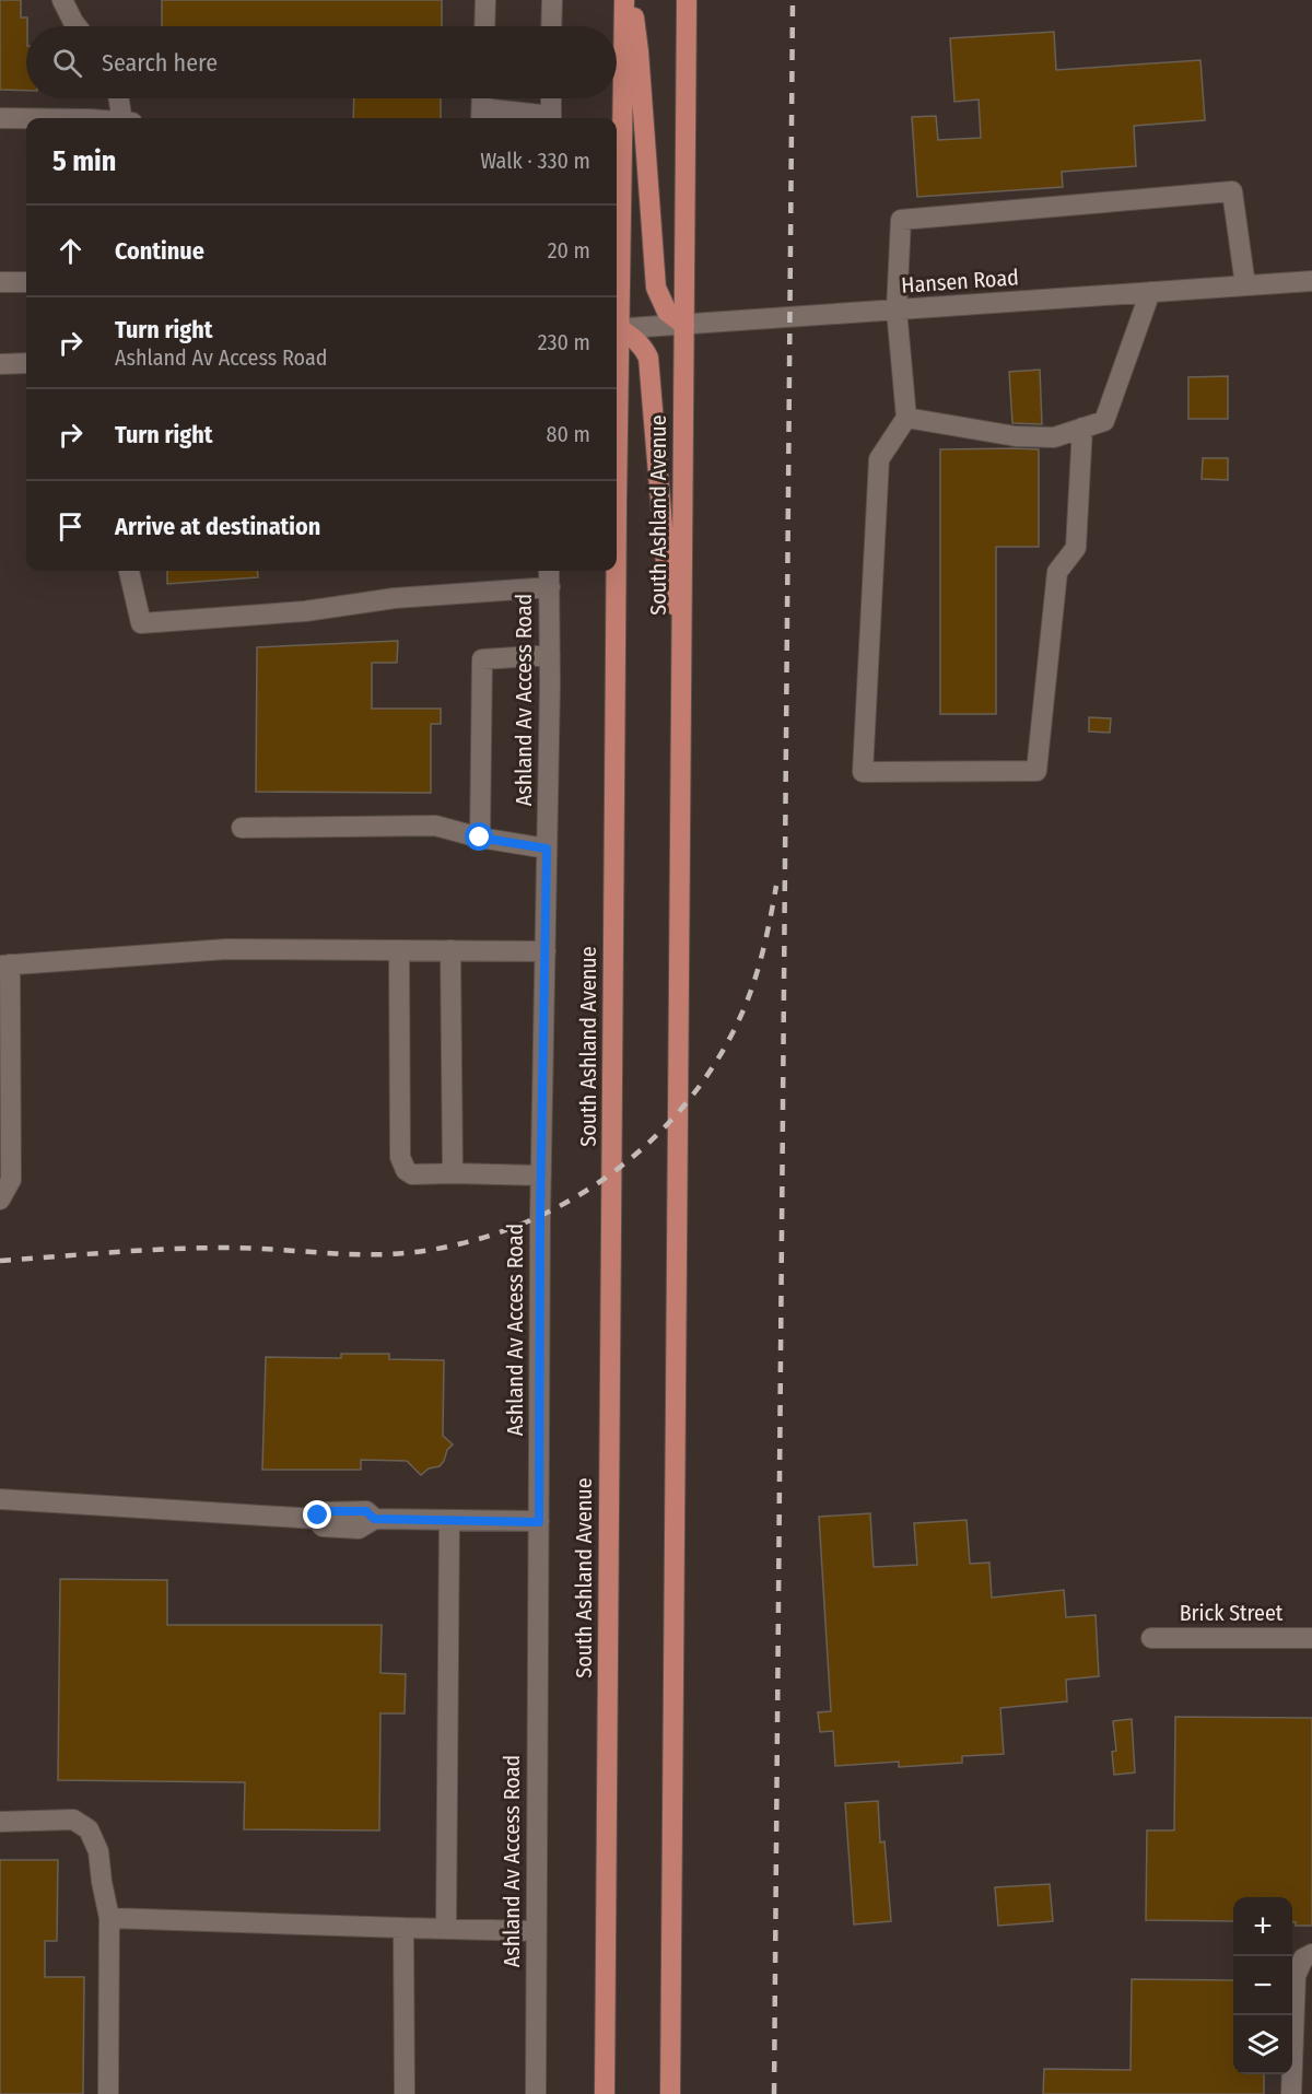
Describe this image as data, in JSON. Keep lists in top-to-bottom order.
{
  "streets": {
    "main road": ["South Ashland Avenue"],
    "street": ["Hansen Road", "Ashland Av Access Road", "Brick Street"]
  },
  "crossings": [
    ["Hansen Road", "South Ashland Avenue"]
  ],
  "page": {
    "search": "Search here",
    "heading": ["5 min", "Walk · 330 m"],
    "list": [
      ["Continue", "20 m"],
      ["Turn right", "Ashland Av Access Road", "230 m"],
      ["Turn right", "80 m"],
      "Arrive at destination"
    ],
    "map_buttons": ["+", "−"]
  }
}
